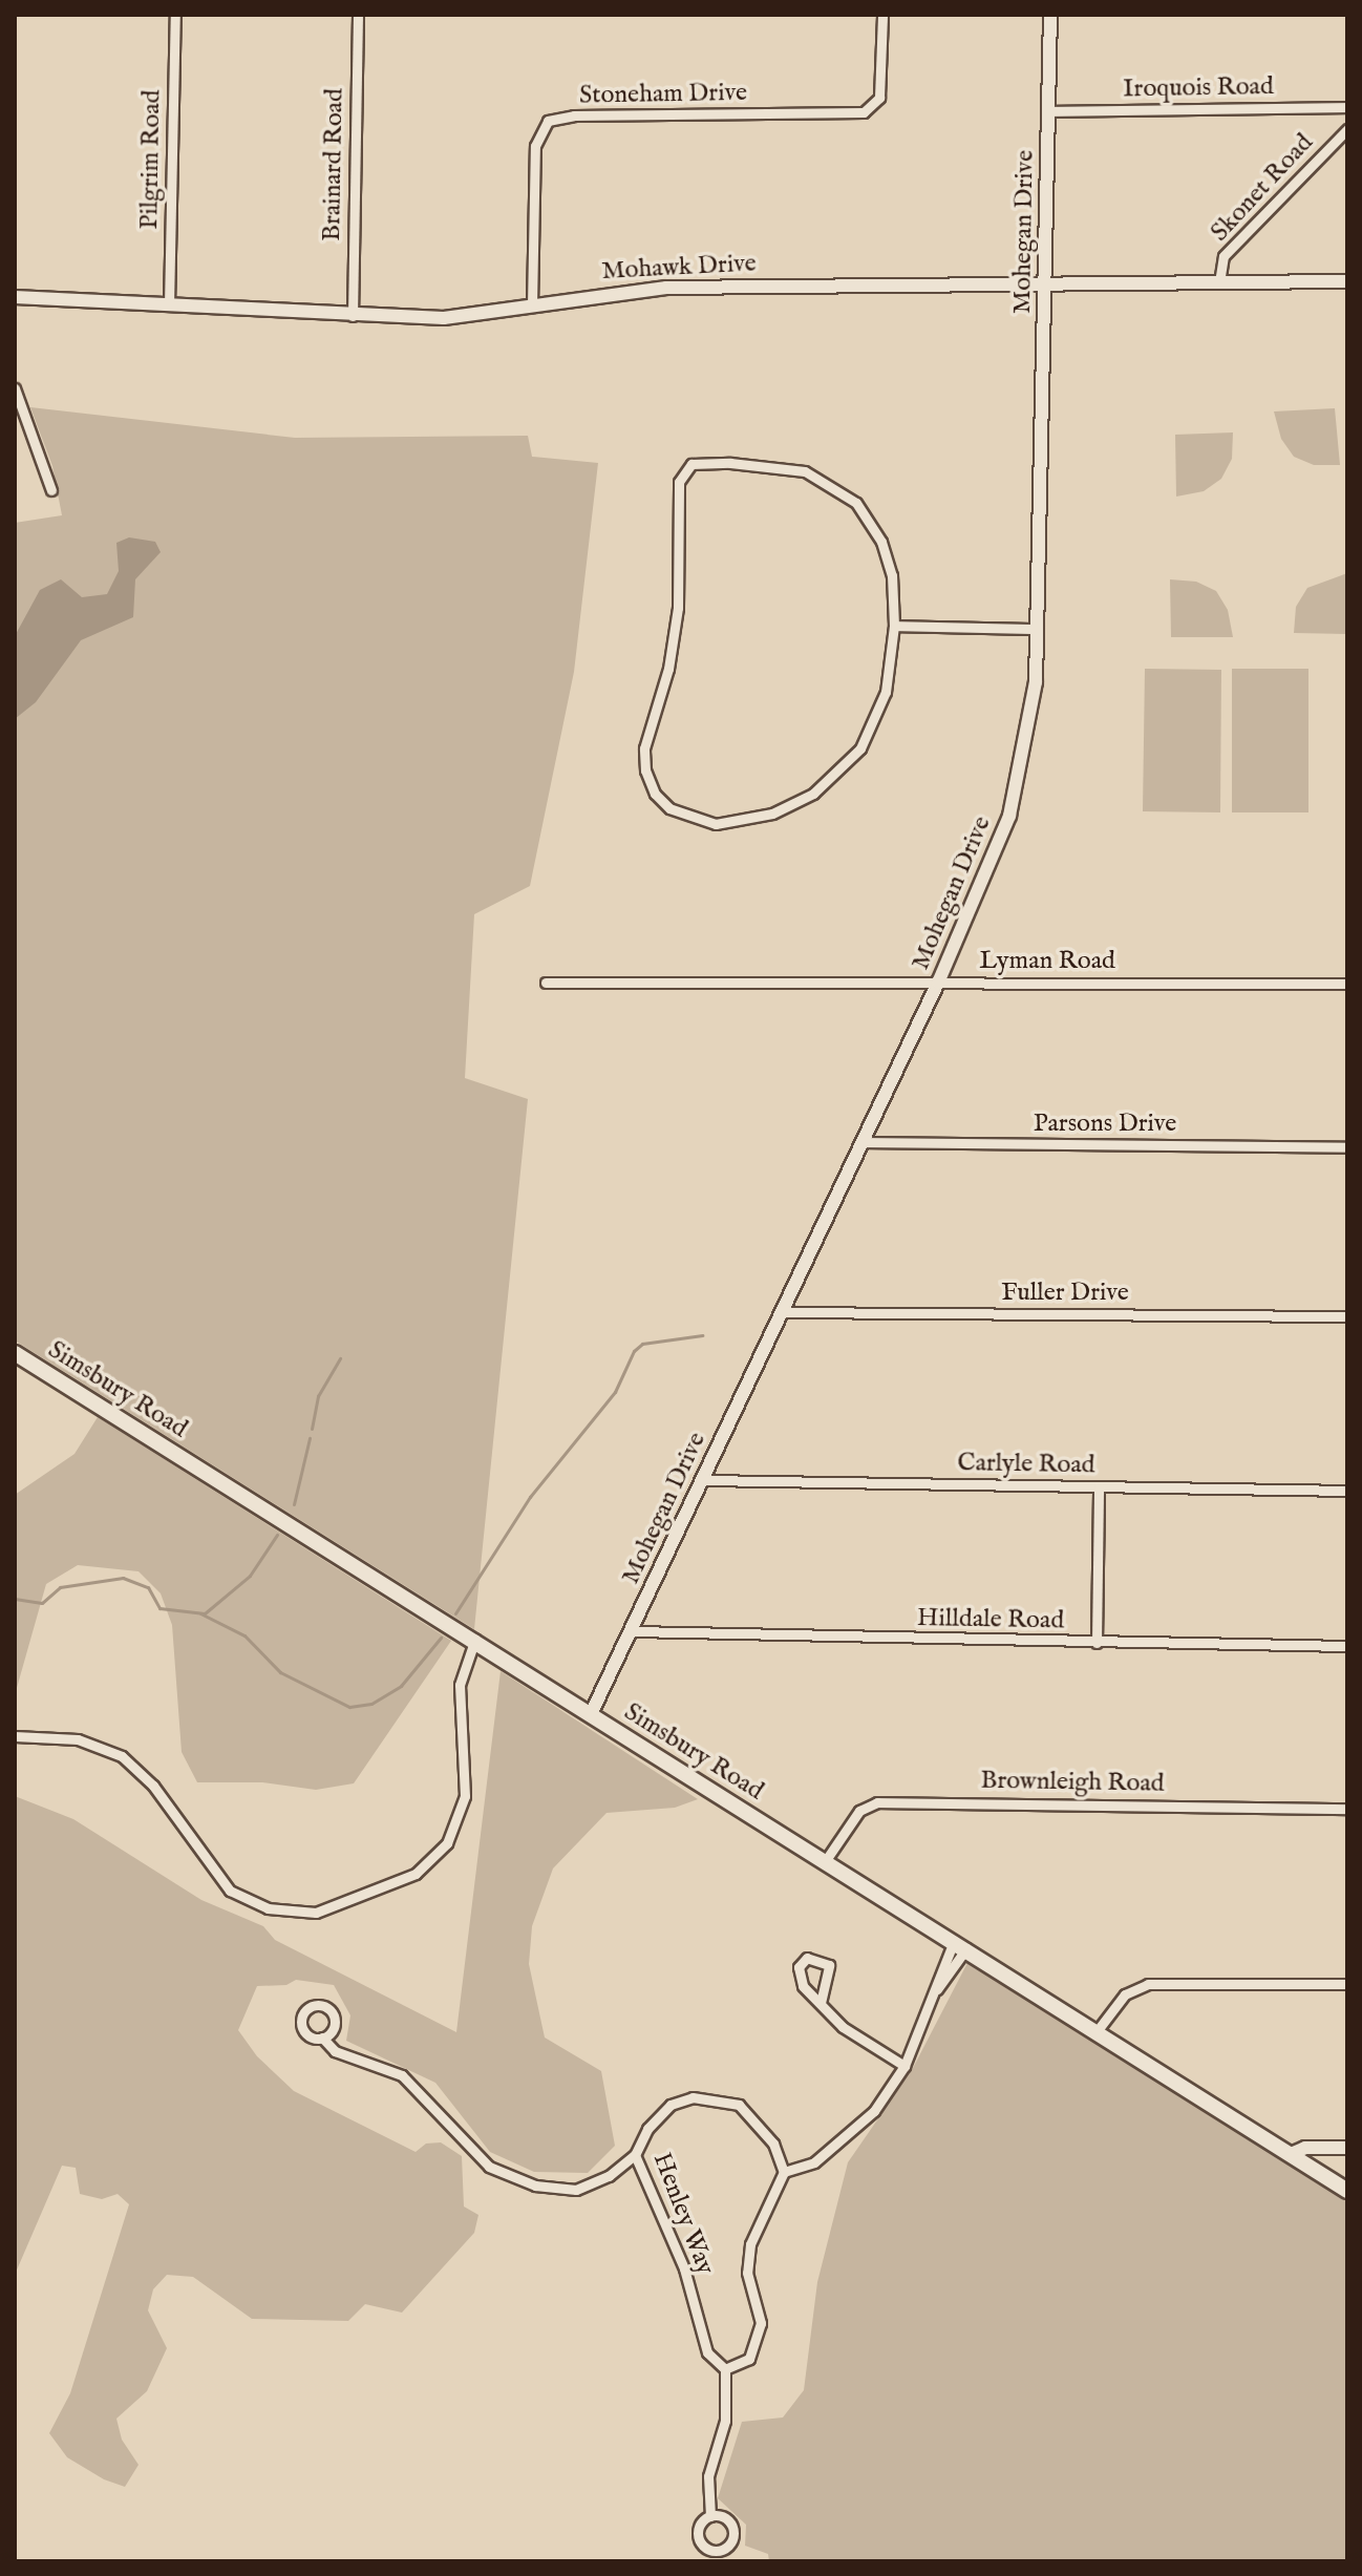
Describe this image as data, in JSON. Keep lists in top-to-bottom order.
{
  "streets": {
    "main road": ["Simsbury Road"],
    "street": [
      "Iroquois Road",
      "Stoneham Drive",
      "Pilgrim Road",
      "Brainard Road",
      "Skonet Road",
      "Mohegan Drive",
      "Mohawk Drive",
      "Lyman Road",
      "Parsons Drive",
      "Fuller Drive",
      "Carlyle Road",
      "Hilldale Road",
      "Brownleigh Road",
      "Henley Way"
    ]
  },
  "crossings": [
    ["Iroquois Road", "Mohegan Drive"],
    ["Stoneham Drive", "Mohawk Drive"],
    ["Pilgrim Road", "Mohawk Drive"],
    ["Brainard Road", "Mohawk Drive"],
    ["Skonet Road", "Mohawk Drive"],
    ["Mohegan Drive", "Mohawk Drive"],
    ["Mohegan Drive", "Lyman Road"],
    ["Mohegan Drive", "Parsons Drive"],
    ["Mohegan Drive", "Fuller Drive"],
    ["Mohegan Drive", "Simsbury Road"],
    ["Mohegan Drive", "Carlyle Road"],
    ["Mohegan Drive", "Hilldale Road"],
    ["Simsbury Road", "Brownleigh Road"]
  ]
}
